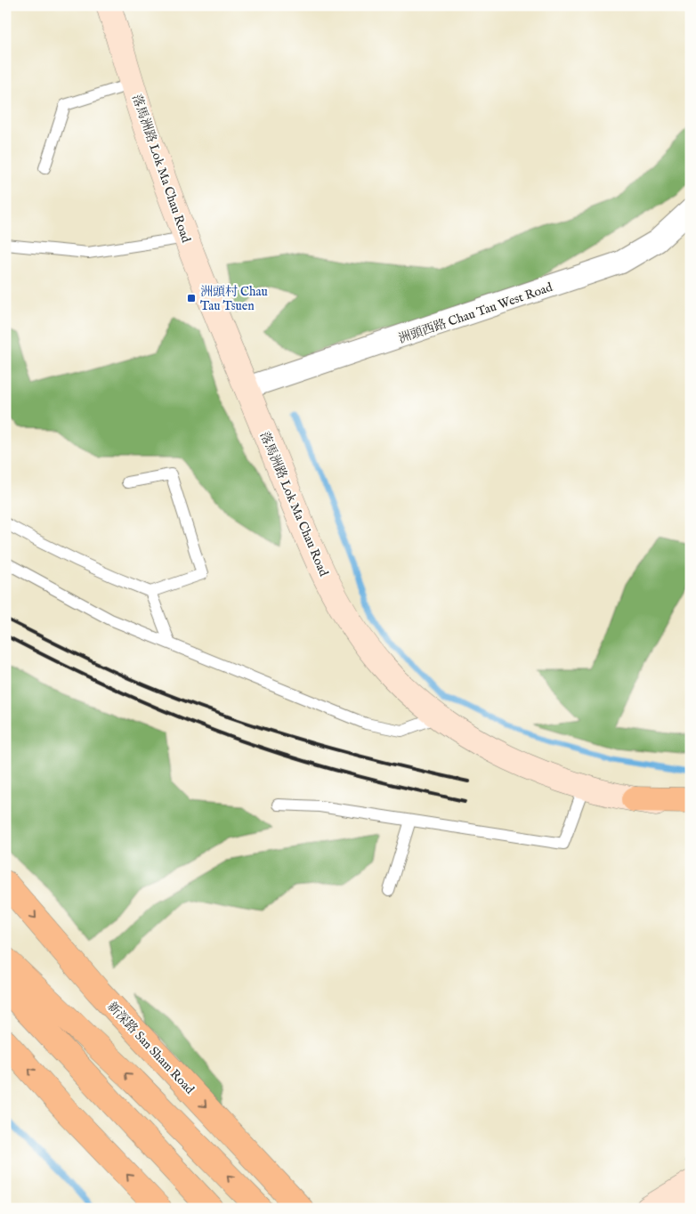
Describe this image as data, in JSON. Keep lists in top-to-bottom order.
{
  "streets": {
    "main road": ["新深路 San Sham Road"],
    "street": ["落馬洲路 Lok Ma Chau Road", "洲頭西路 Chau Tau West Road"]
  },
  "crossings": [
    ["落馬洲路 Lok Ma Chau Road", "洲頭西路 Chau Tau West Road"]
  ],
  "places": {
    "transit": ["洲頭村 Chau Tau Tsuen"]
  }
}
